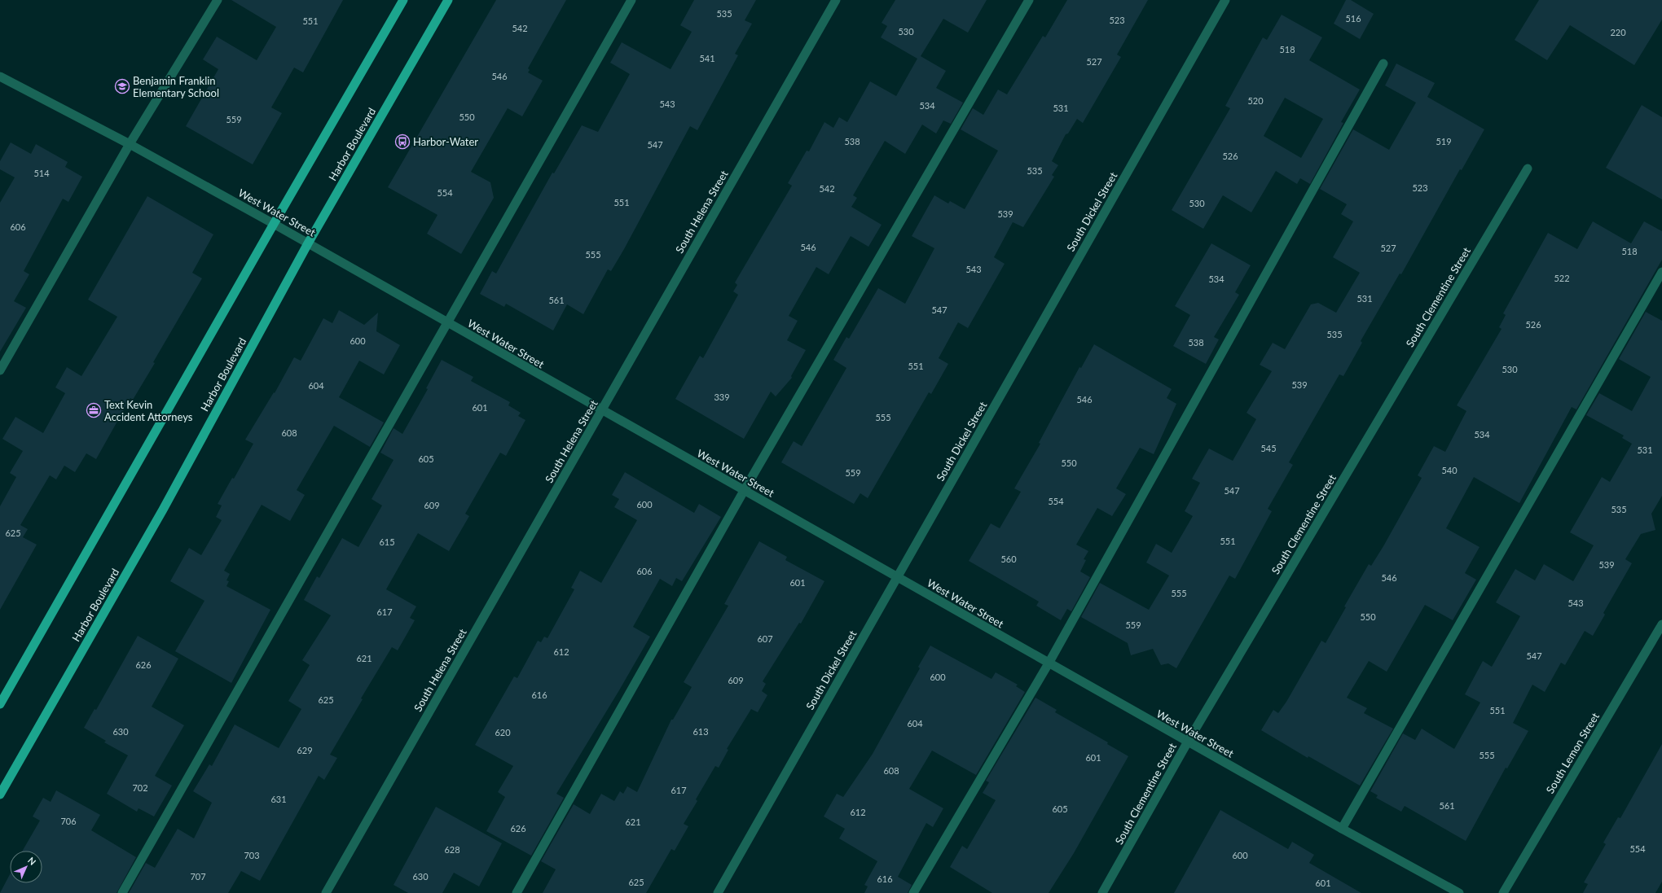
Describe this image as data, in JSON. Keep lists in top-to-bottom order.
{
  "streets": {
    "main road": ["Harbor Boulevard"],
    "street": [
      "South Helena Street",
      "South Dickel Street",
      "West Water Street",
      "South Clementine Street",
      "South Lemon Street"
    ]
  },
  "crossings": [
    ["Harbor Boulevard", "West Water Street"],
    ["South Helena Street", "West Water Street"],
    ["South Dickel Street", "West Water Street"],
    ["West Water Street", "South Clementine Street"]
  ],
  "places": {
    "school or university": ["Benjamin Franklin Elementary School"],
    "bus stop": ["Harbor-Water"],
    "office": ["Text Kevin Accident Attorneys"]
  },
  "house_numbers": [
    "535",
    "516",
    "523",
    "551",
    "542",
    "530",
    "220",
    "518",
    "541",
    "527",
    "546",
    "520",
    "543",
    "534",
    "531",
    "550",
    "559",
    "538",
    "519",
    "547",
    "526",
    "535",
    "514",
    "523",
    "542",
    "554",
    "551",
    "530",
    "539",
    "606",
    "546",
    "527",
    "518",
    "555",
    "543",
    "522",
    "534",
    "531",
    "561",
    "547",
    "526",
    "535",
    "600",
    "538",
    "551",
    "530",
    "539",
    "604",
    "339",
    "546",
    "601",
    "555",
    "608",
    "534",
    "545",
    "531",
    "605",
    "550",
    "540",
    "559",
    "547",
    "554",
    "600",
    "609",
    "535",
    "625",
    "551",
    "615",
    "560",
    "539",
    "606",
    "546",
    "601",
    "555",
    "543",
    "617",
    "550",
    "559",
    "607",
    "612",
    "547",
    "621",
    "626",
    "600",
    "609",
    "616",
    "625",
    "551",
    "604",
    "630",
    "613",
    "620",
    "629",
    "555",
    "601",
    "608",
    "702",
    "617",
    "631",
    "561",
    "605",
    "612",
    "706",
    "621",
    "626",
    "554",
    "628",
    "703",
    "600",
    "707",
    "630",
    "616",
    "625",
    "601"
  ],
  "north": "top right"
}
